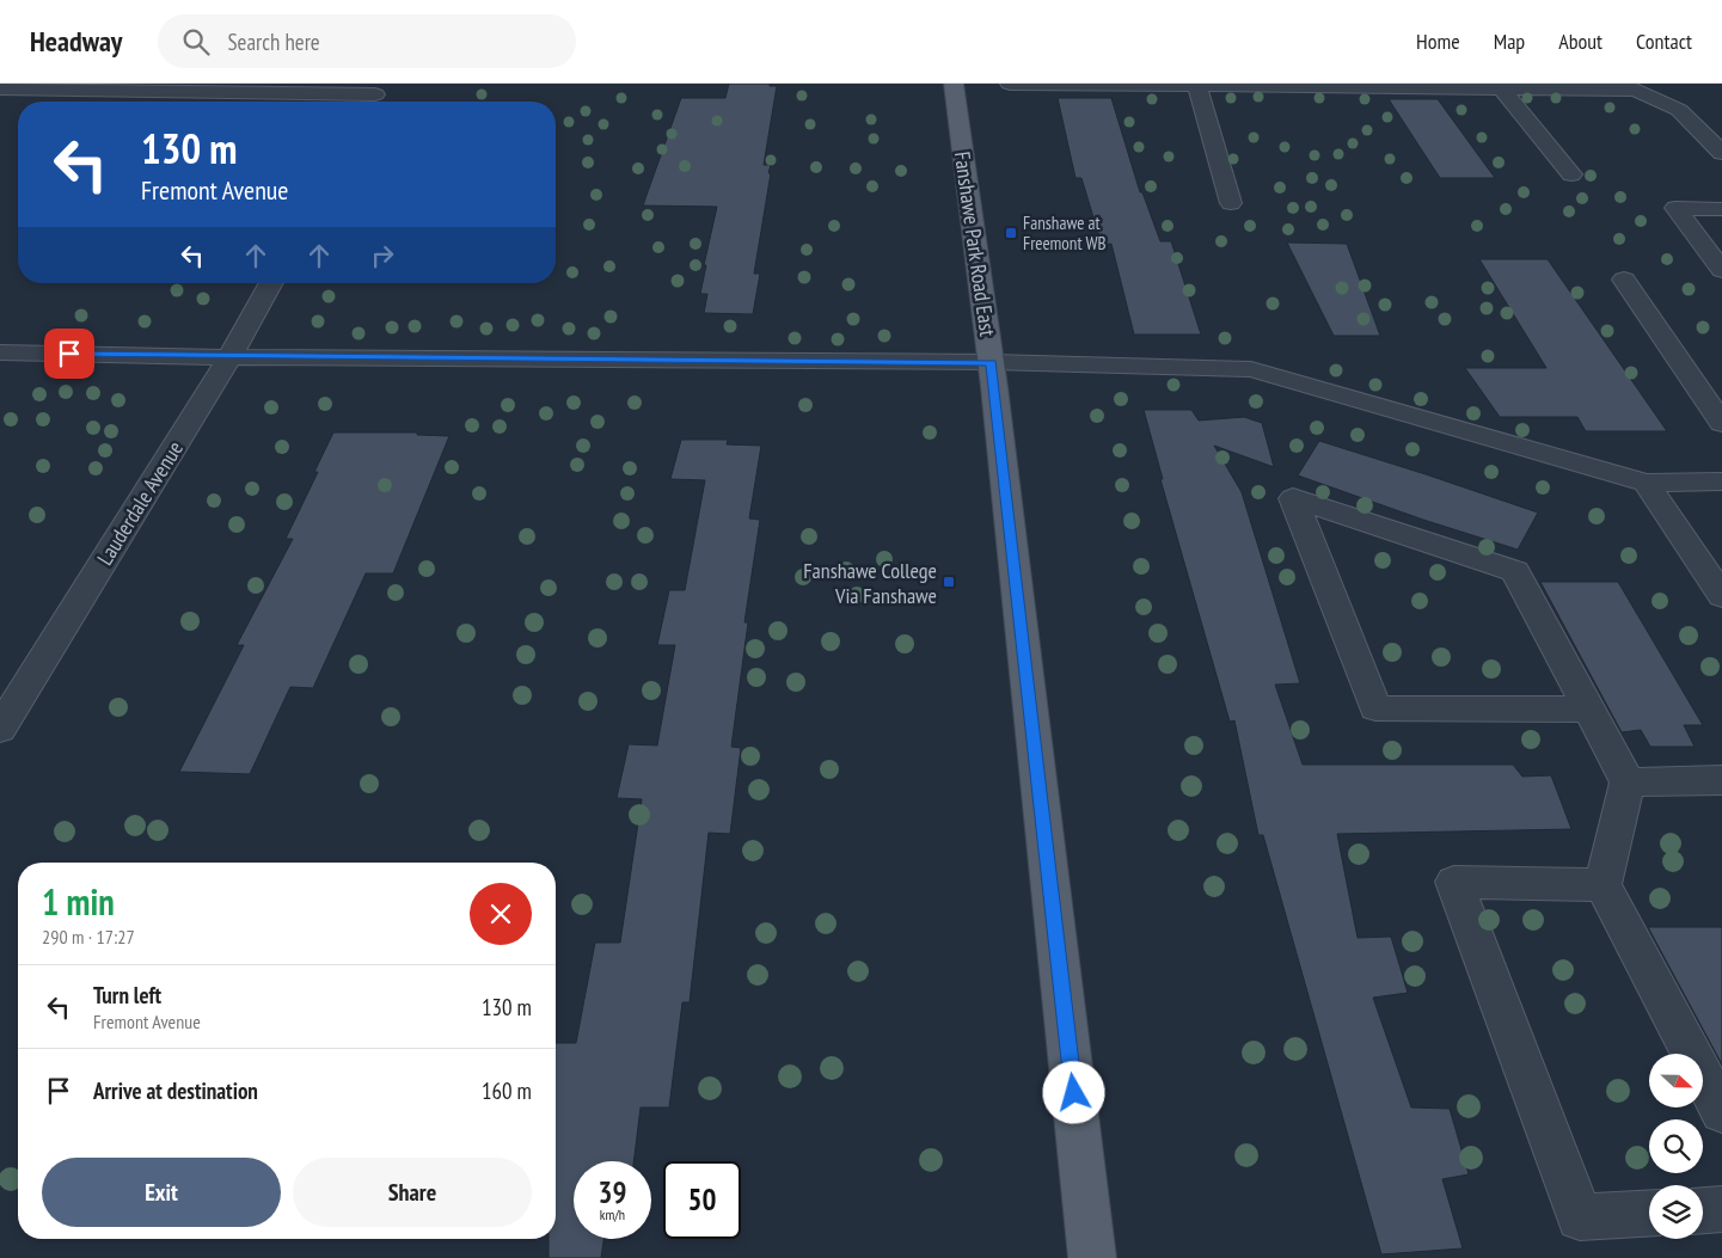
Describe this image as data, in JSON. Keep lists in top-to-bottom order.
{
  "streets": {
    "main road": ["Fanshawe Park Road East"],
    "street": ["Lauderdale Avenue"]
  },
  "places": {
    "transit": ["Fanshawe at Freemont WB", "Fanshawe College Via Fanshawe"]
  },
  "north": "right",
  "page": {
    "header": "Headway",
    "search": "Search here",
    "nav": [
      "Home",
      "Map",
      "About",
      "Contact"
    ],
    "turn": ["130 m", "Fremont Avenue"],
    "heading": ["1 min", "290 m · 17:27"],
    "list": [
      {
        "name": "Turn left",
        "note": "Fremont Avenue",
        "value": "130 m"
      },
      {
        "name": "Arrive at destination",
        "value": "160 m"
      }
    ],
    "buttons": ["Exit", "Share"],
    "speed": "39 km/h",
    "limit": "50"
  }
}
